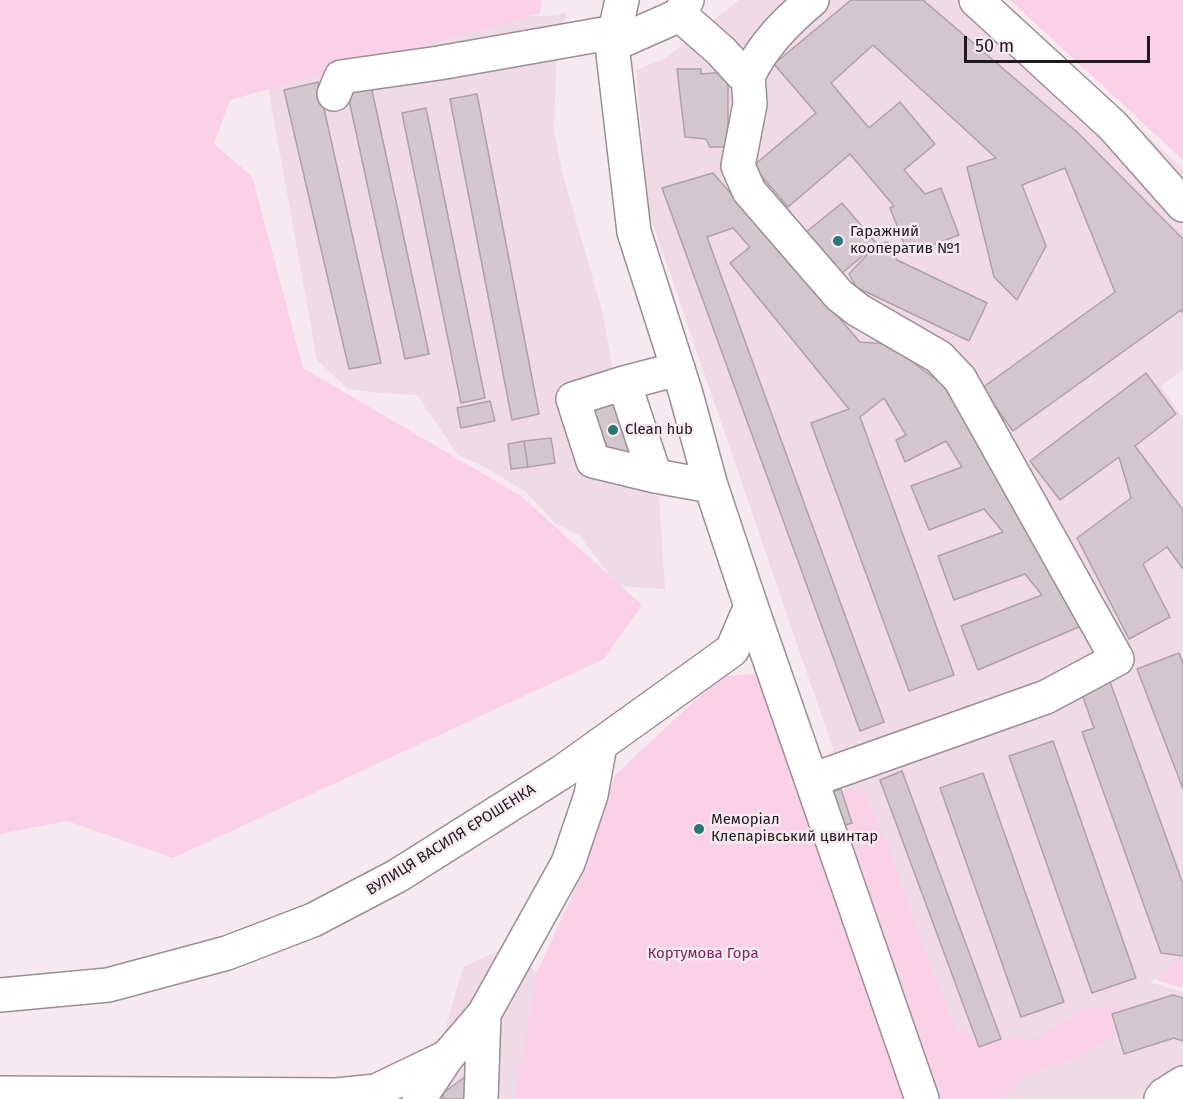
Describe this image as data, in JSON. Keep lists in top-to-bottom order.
{
  "streets": {
    "main road": ["ВУЛИЦЯ ВАСИЛЯ ЄРОШЕНКА"]
  },
  "parks": ["Кортумова Гора"],
  "places": ["Гаражний кооператив №1", "Clean hub", "Меморіал Клепарівський цвинтар"],
  "scale_bar": "50 m"
}
